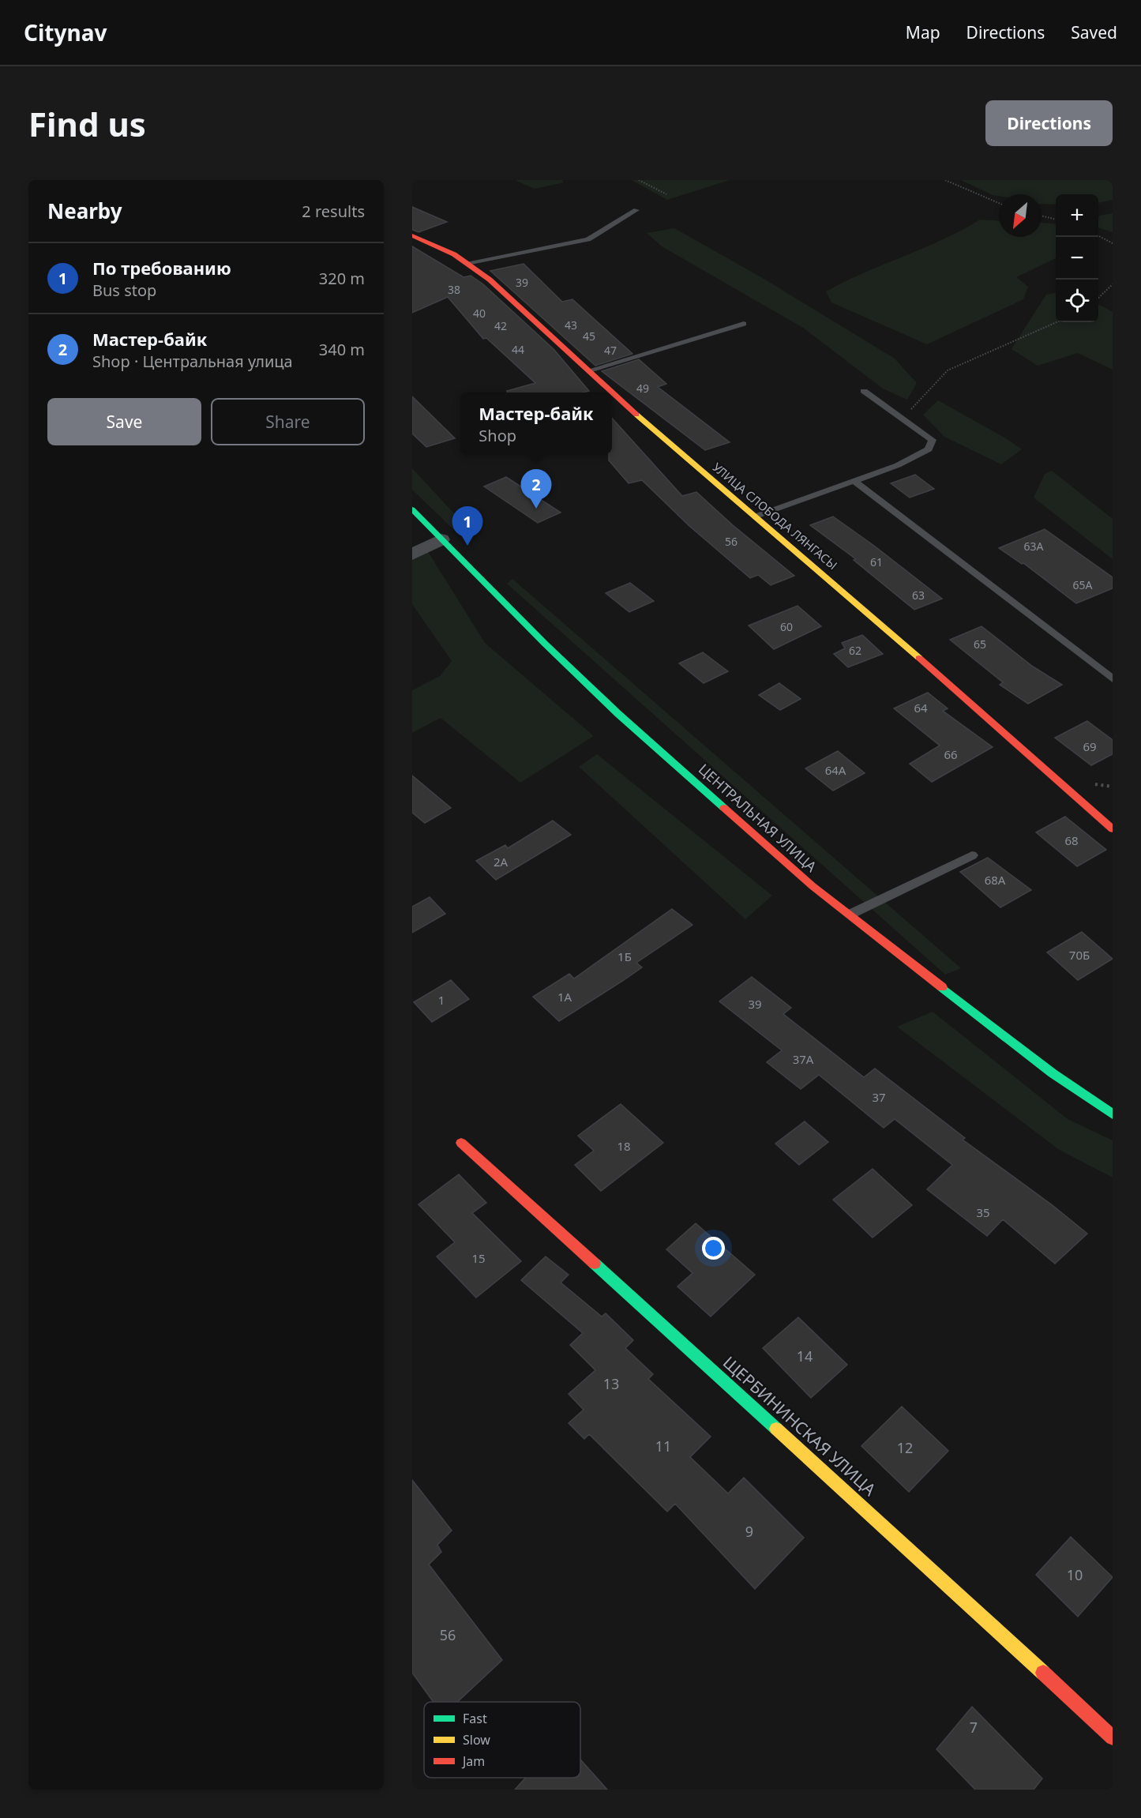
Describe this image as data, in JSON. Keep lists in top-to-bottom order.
{
  "streets": {
    "street": ["УЛИЦА СЛОБОДА ЛЯНГАСЫ", "ЦЕНТРАЛЬНАЯ УЛИЦА", "ЩЕРБИНИНСКАЯ УЛИЦА"]
  },
  "house_numbers": [
    "39",
    "38",
    "40",
    "43",
    "42",
    "45",
    "44",
    "47",
    "49",
    "56",
    "63А",
    "61",
    "65А",
    "63",
    "60",
    "65",
    "62",
    "64",
    "69",
    "66",
    "64А",
    "68",
    "2А",
    "68А",
    "70Б",
    "1Б",
    "1А",
    "1",
    "39",
    "37А",
    "37",
    "18",
    "35",
    "15",
    "14",
    "13",
    "11",
    "12",
    "9",
    "10",
    "56",
    "7"
  ],
  "legend": ["Fast", "Slow", "Jam"],
  "north": "bottom left",
  "page": {
    "header": "Citynav",
    "nav": ["Map", "Directions", "Saved"],
    "buttons": [
      "Directions",
      ["Save", "Share"]
    ],
    "title": "Find us",
    "heading": ["Nearby", "2 results"],
    "map_buttons": ["+", "−"],
    "list": [
      {
        "mark": "1",
        "name": "По требованию",
        "note": "Bus stop",
        "value": "320 m"
      },
      {
        "mark": "2",
        "name": "Мастер-байк",
        "note": "Shop · Центральная улица",
        "value": "340 m"
      }
    ],
    "popup": ["Мастер-байк", "Shop"],
    "pins": ["2", "1"]
  }
}
